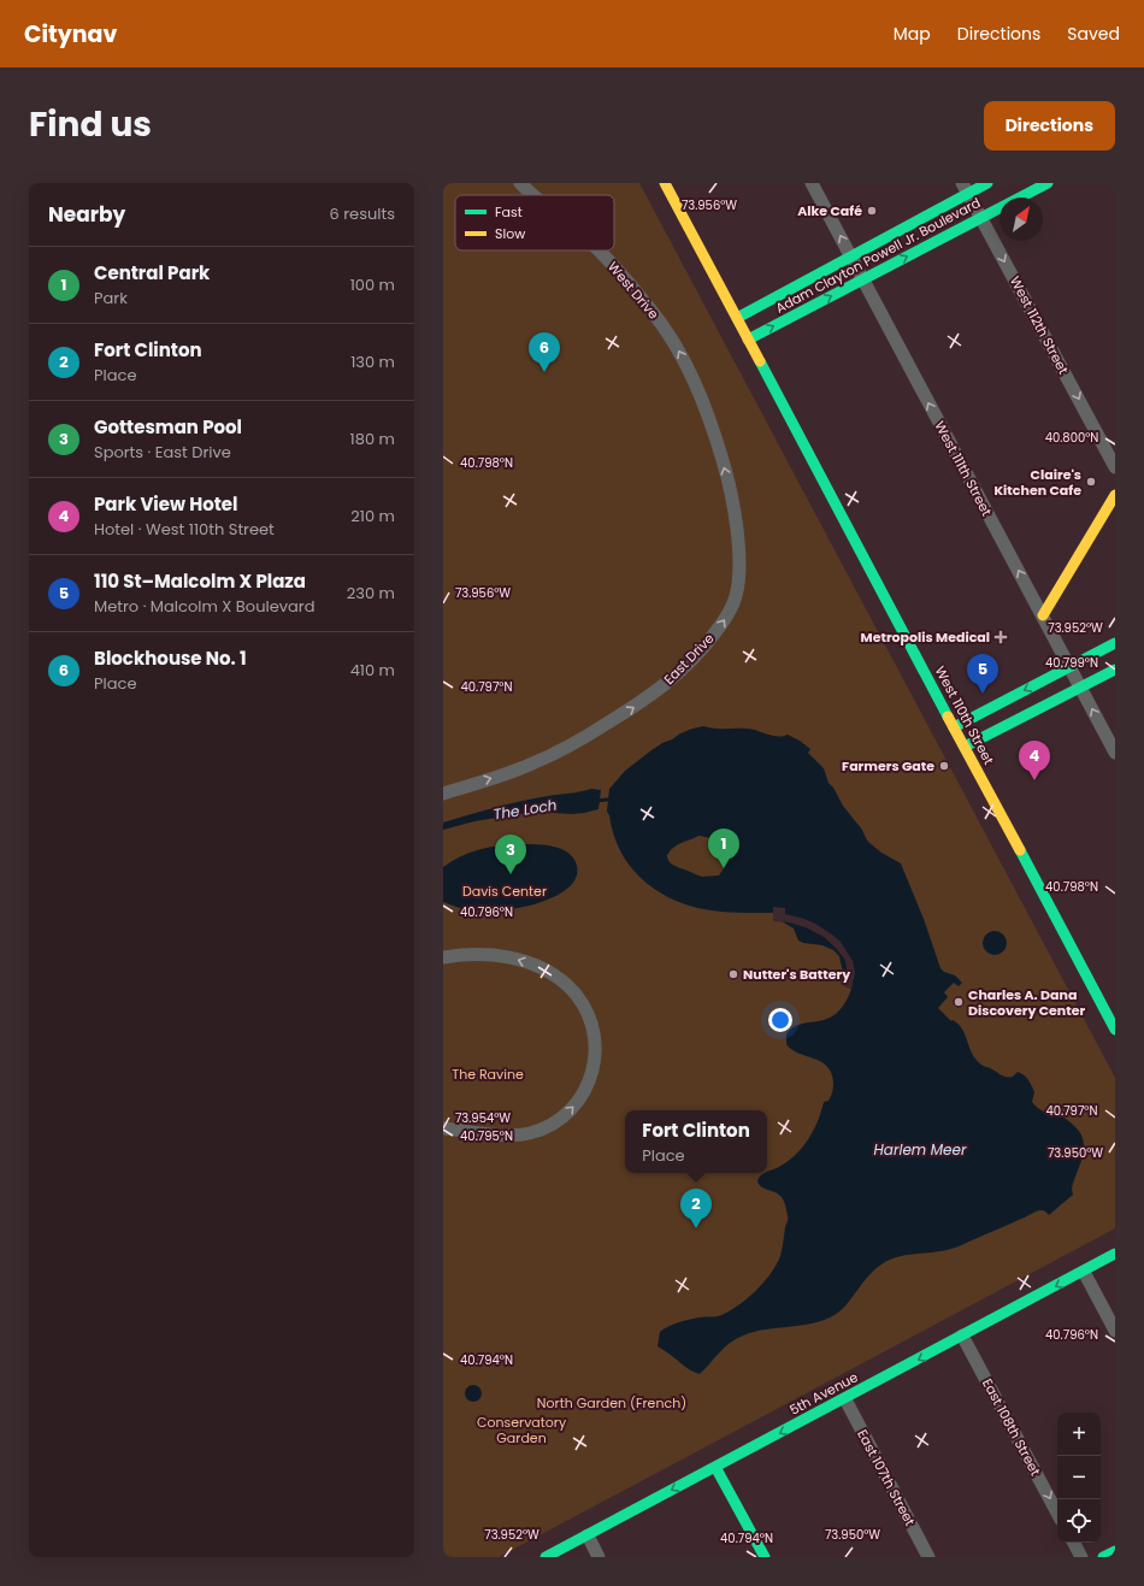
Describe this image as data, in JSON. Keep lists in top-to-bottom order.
{
  "streets": {
    "main road": ["Adam Clayton Powell Jr. Boulevard", "West 110th Street", "5th Avenue"],
    "street": [
      "West Drive",
      "West 112th Street",
      "West 111th Street",
      "East Drive",
      "East 108th Street",
      "East 107th Street"
    ]
  },
  "crossings": [
    ["Adam Clayton Powell Jr. Boulevard", "West 112th Street"],
    ["Adam Clayton Powell Jr. Boulevard", "West 111th Street"],
    ["Adam Clayton Powell Jr. Boulevard", "West 110th Street"],
    ["West Drive", "East Drive"],
    ["5th Avenue", "East 108th Street"],
    ["5th Avenue", "East 107th Street"]
  ],
  "one_way": [
    "West Drive",
    "West 112th Street",
    "West 111th Street",
    "East Drive",
    "5th Avenue",
    "East 108th Street"
  ],
  "water": ["The Loch", "Harlem Meer"],
  "parks": [
    "Davis Center",
    "The Ravine",
    "North Garden (French)",
    "Conservatory Garden"
  ],
  "places": {
    "other": [
      "Alke Café",
      "Claire's Kitchen Cafe",
      "Farmers Gate",
      "Nutter's Battery",
      "Charles A. Dana Discovery Center"
    ],
    "health": ["Metropolis Medical"]
  },
  "legend": ["Fast", "Slow"],
  "north": "top right",
  "page": {
    "header": "Citynav",
    "nav": ["Map", "Directions", "Saved"],
    "title": "Find us",
    "buttons": "Directions",
    "heading": ["Nearby", "6 results"],
    "list": [
      {
        "mark": "1",
        "name": "Central Park",
        "note": "Park",
        "value": "100 m"
      },
      {
        "mark": "2",
        "name": "Fort Clinton",
        "note": "Place",
        "value": "130 m"
      },
      {
        "mark": "3",
        "name": "Gottesman Pool",
        "note": "Sports · East Drive",
        "value": "180 m"
      },
      {
        "mark": "4",
        "name": "Park View Hotel",
        "note": "Hotel · West 110th Street",
        "value": "210 m"
      },
      {
        "mark": "5",
        "name": "110 St–Malcolm X Plaza",
        "note": "Metro · Malcolm X Boulevard",
        "value": "230 m"
      },
      {
        "mark": "6",
        "name": "Blockhouse No. 1",
        "note": "Place",
        "value": "410 m"
      }
    ],
    "pins": [
      "6",
      "5",
      "4",
      "1",
      "3",
      "2"
    ],
    "popup": ["Fort Clinton", "Place"],
    "map_buttons": ["+", "−"]
  },
  "coordinates": [
    "73.956°W",
    "40.800°N",
    "40.798°N",
    "73.952°W",
    "40.799°N",
    "40.797°N",
    "40.796°N",
    "73.954°W",
    "40.795°N",
    "73.950°W",
    "40.794°N"
  ]
}
